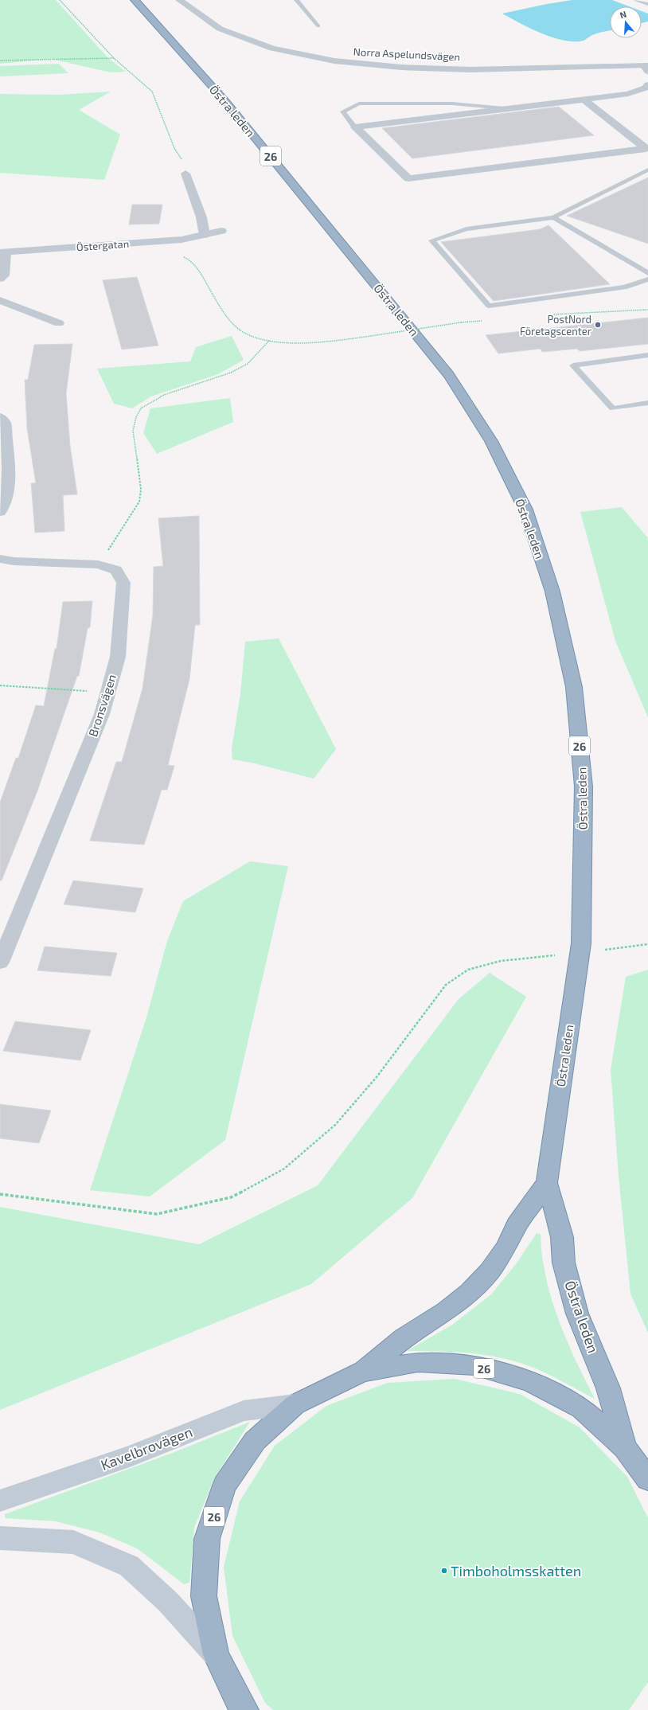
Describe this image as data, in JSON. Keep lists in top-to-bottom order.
{
  "streets": {
    "highway": ["Östra leden", "26"],
    "main road": ["Kavelbrovägen"],
    "street": ["Norra Aspelundsvägen", "Östergatan", "Bronsvägen"]
  },
  "crossings": [
    ["Östra leden", "26"],
    ["26", "Kavelbrovägen"]
  ],
  "places": ["PostNord Företagscenter", "Timboholmsskatten"],
  "north": "top"
}
